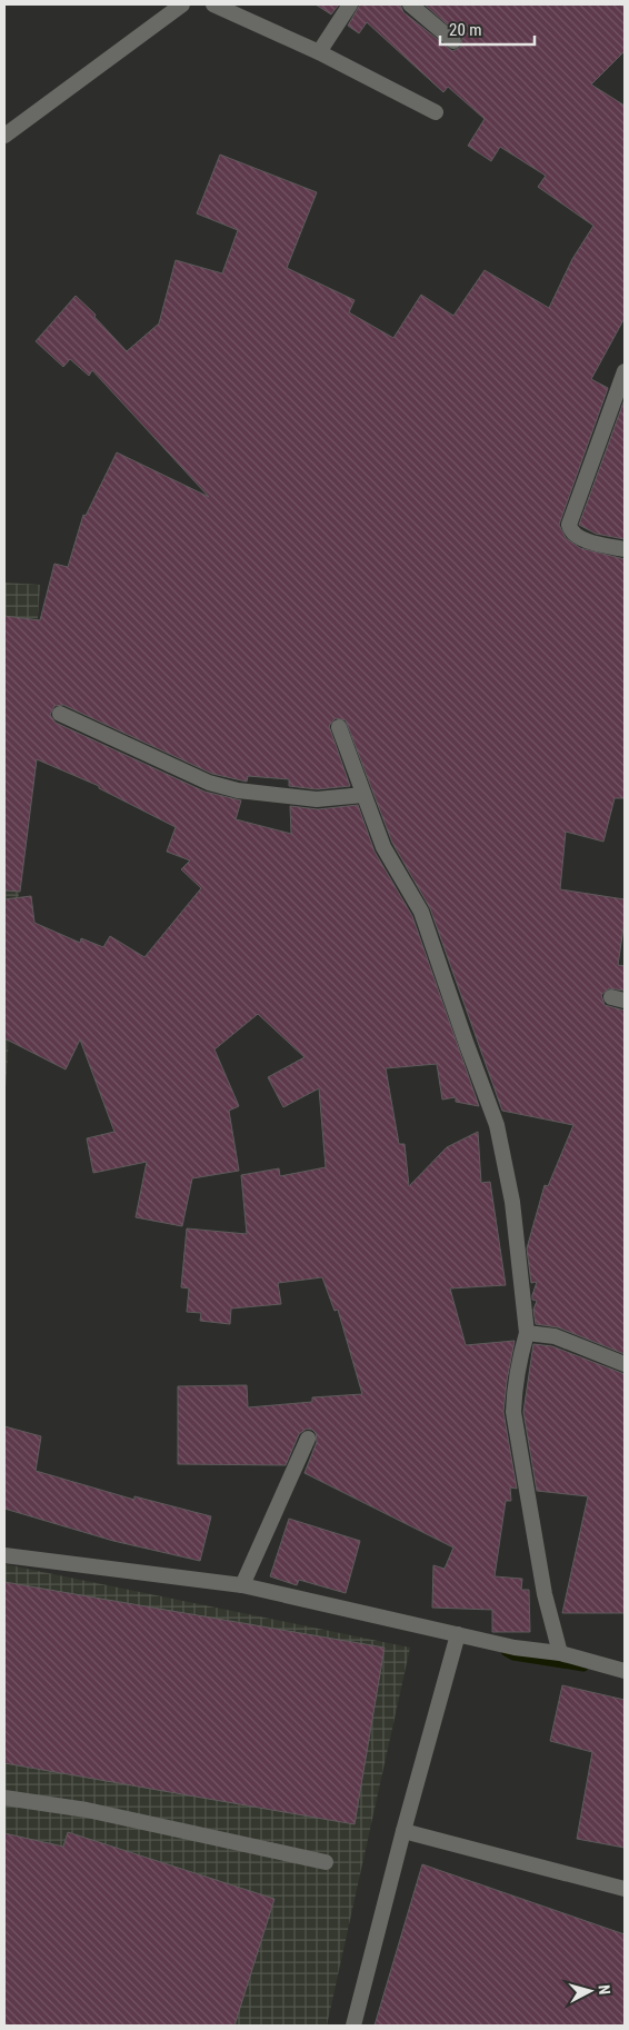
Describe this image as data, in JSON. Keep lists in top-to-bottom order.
{
  "scale_bar": "20 m",
  "north": "right"
}
